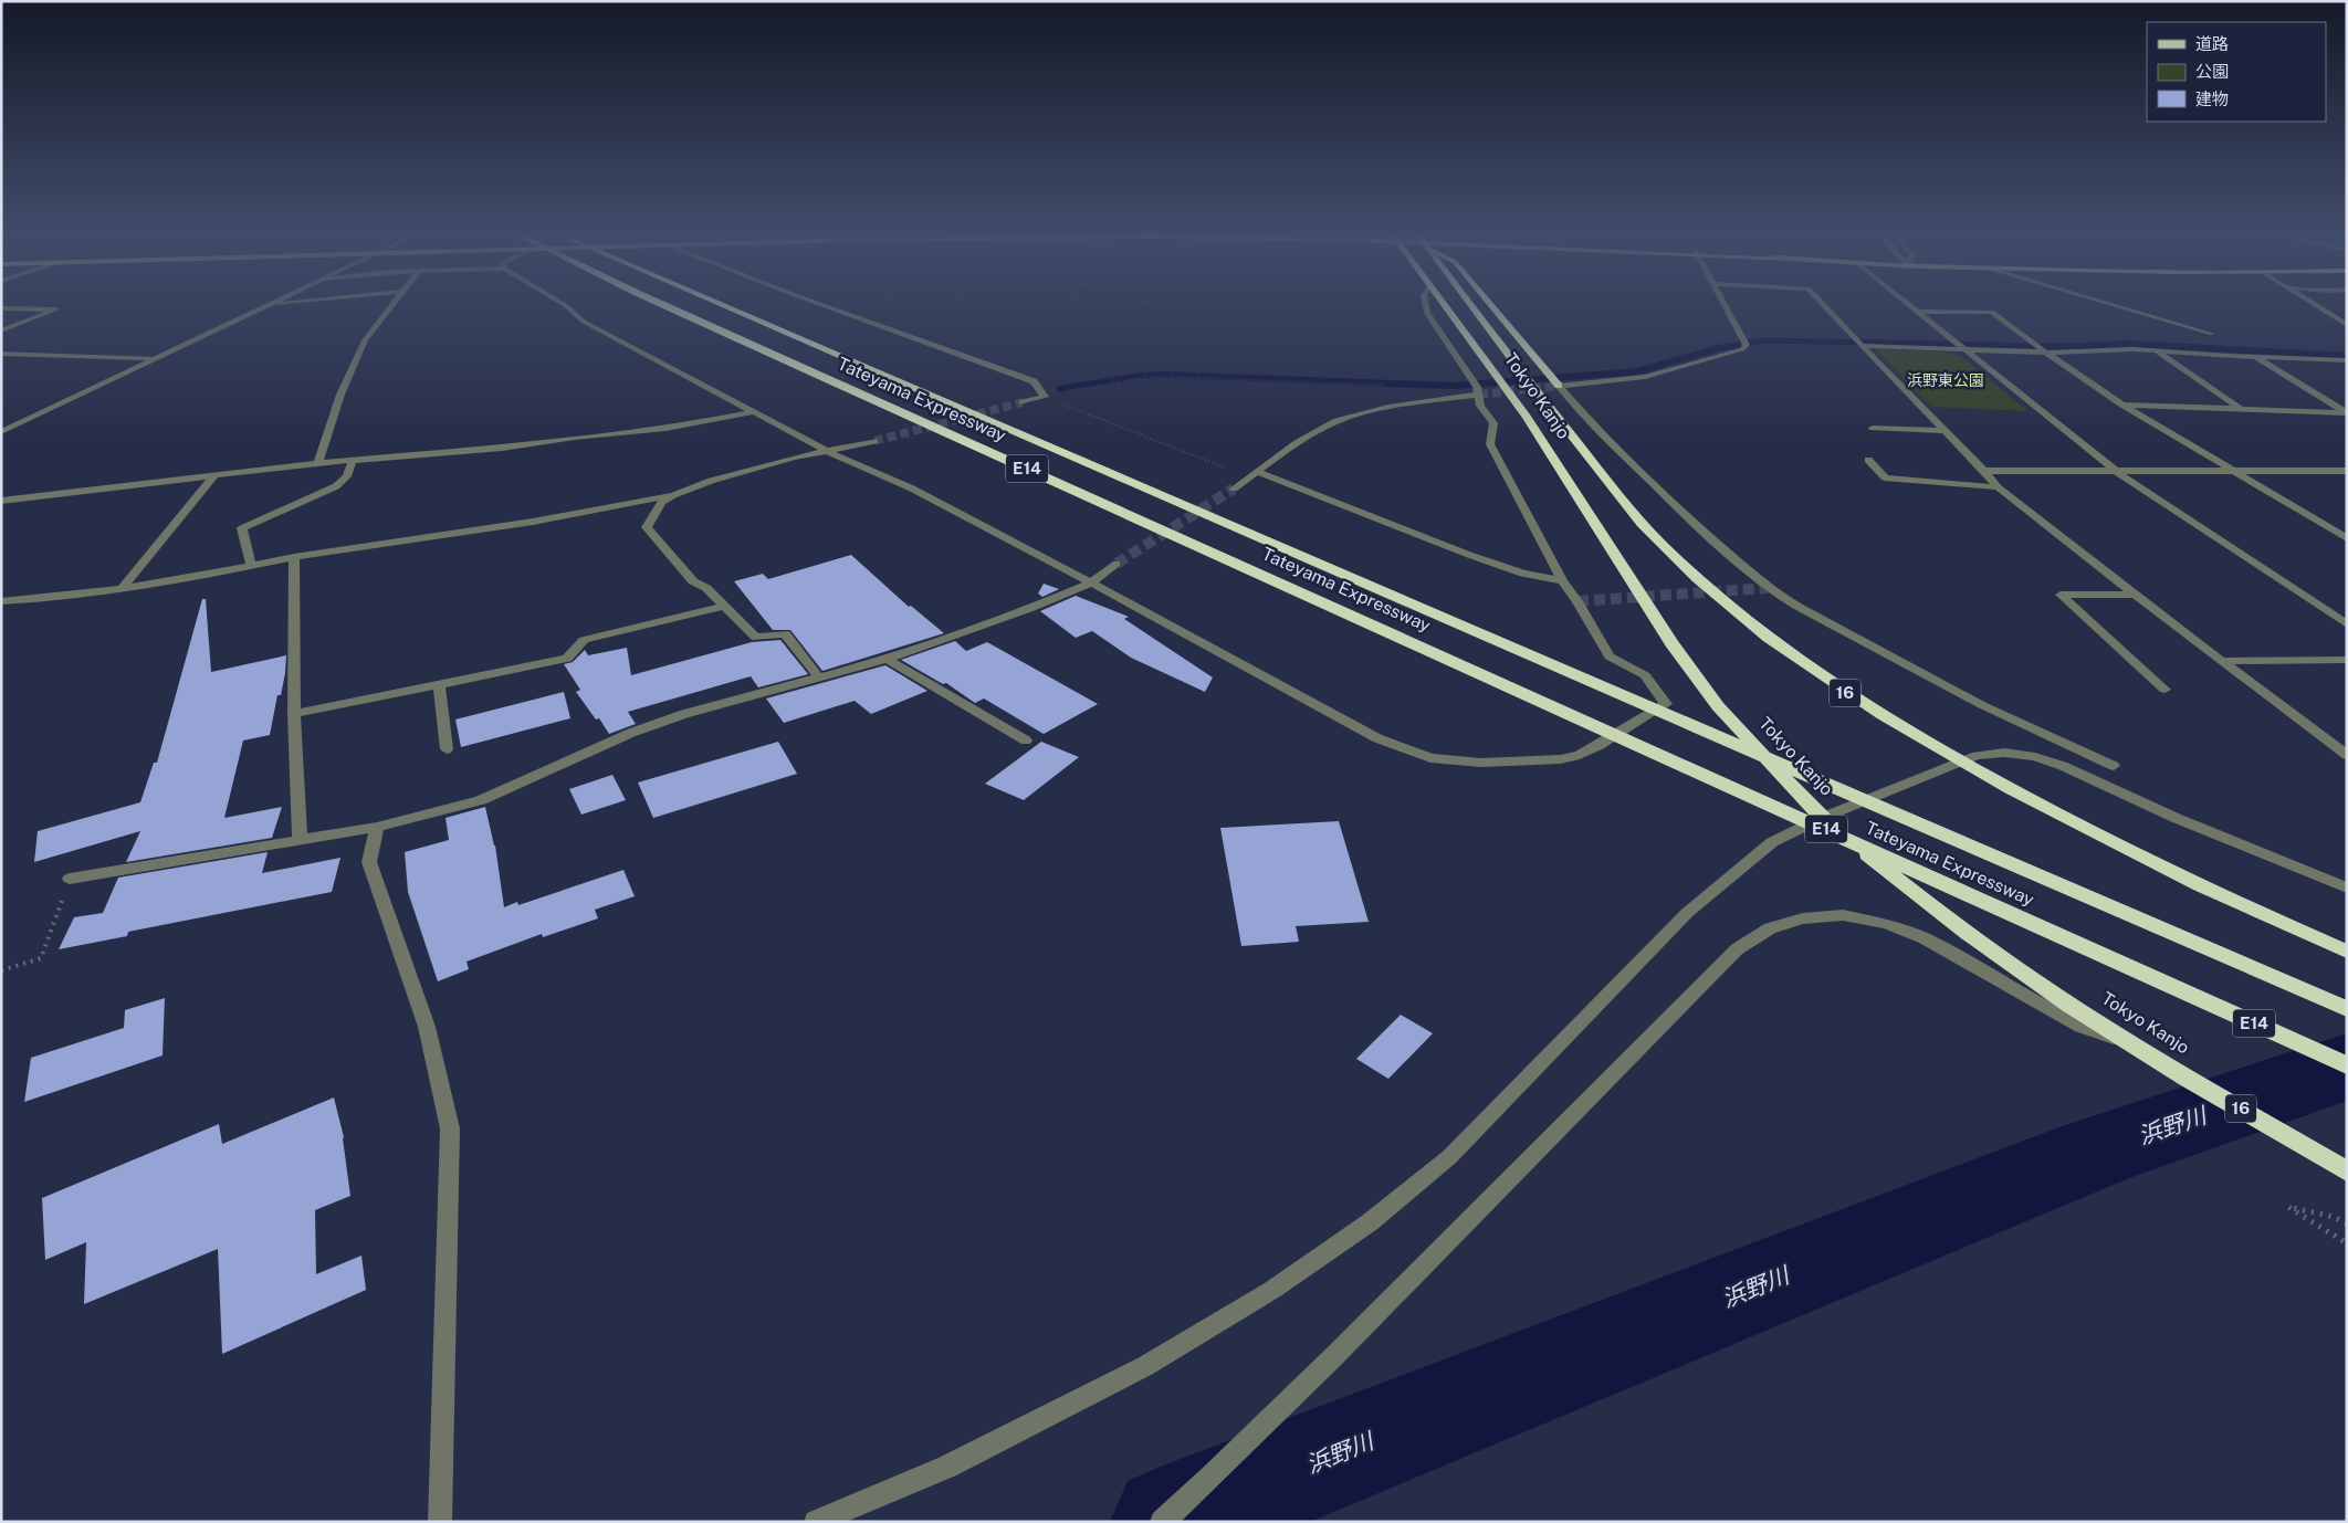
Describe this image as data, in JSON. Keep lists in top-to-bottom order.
{
  "streets": {
    "highway": [
      "Tokyo Kanjo",
      "Tateyama Expressway",
      "E14",
      "16"
    ]
  },
  "water": ["浜野川"],
  "parks": ["浜野東公園"],
  "legend": ["道路", "公園", "建物"]
}
